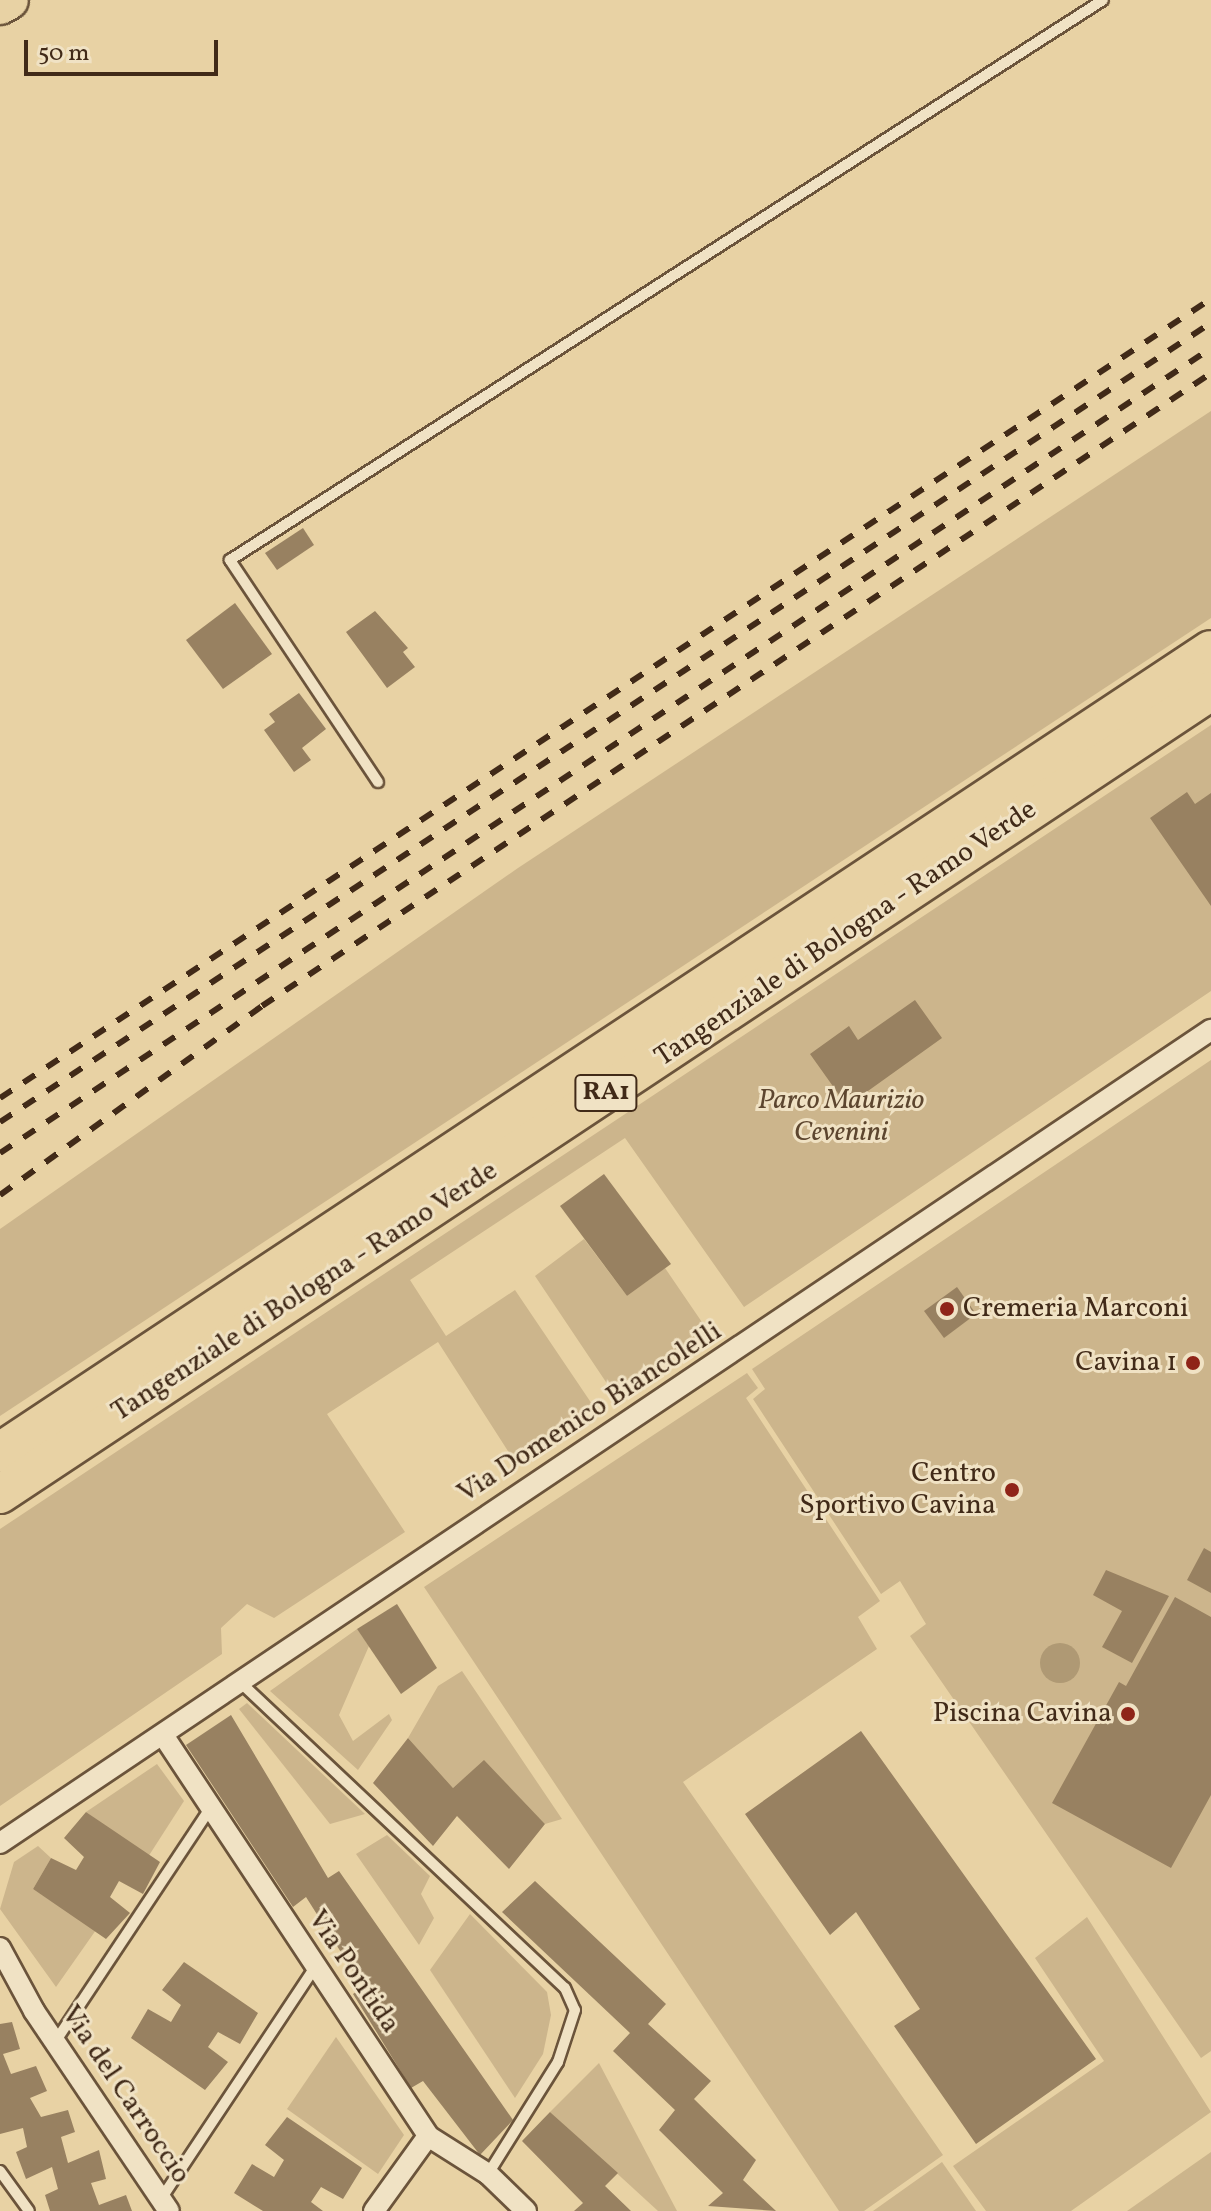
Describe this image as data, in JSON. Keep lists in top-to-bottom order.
{
  "streets": {
    "highway": ["Tangenziale di Bologna - Ramo Verde", "RA1"],
    "street": ["Via Domenico Biancolelli", "Via Pontida", "Via del Carroccio"]
  },
  "crossings": [
    ["Via Domenico Biancolelli", "Via Pontida"]
  ],
  "parks": ["Parco Maurizio Cevenini"],
  "places": [
    "Cremeria Marconi",
    "Cavina 1",
    "Centro Sportivo Cavina",
    "Piscina Cavina"
  ],
  "scale_bar": "50 m"
}
